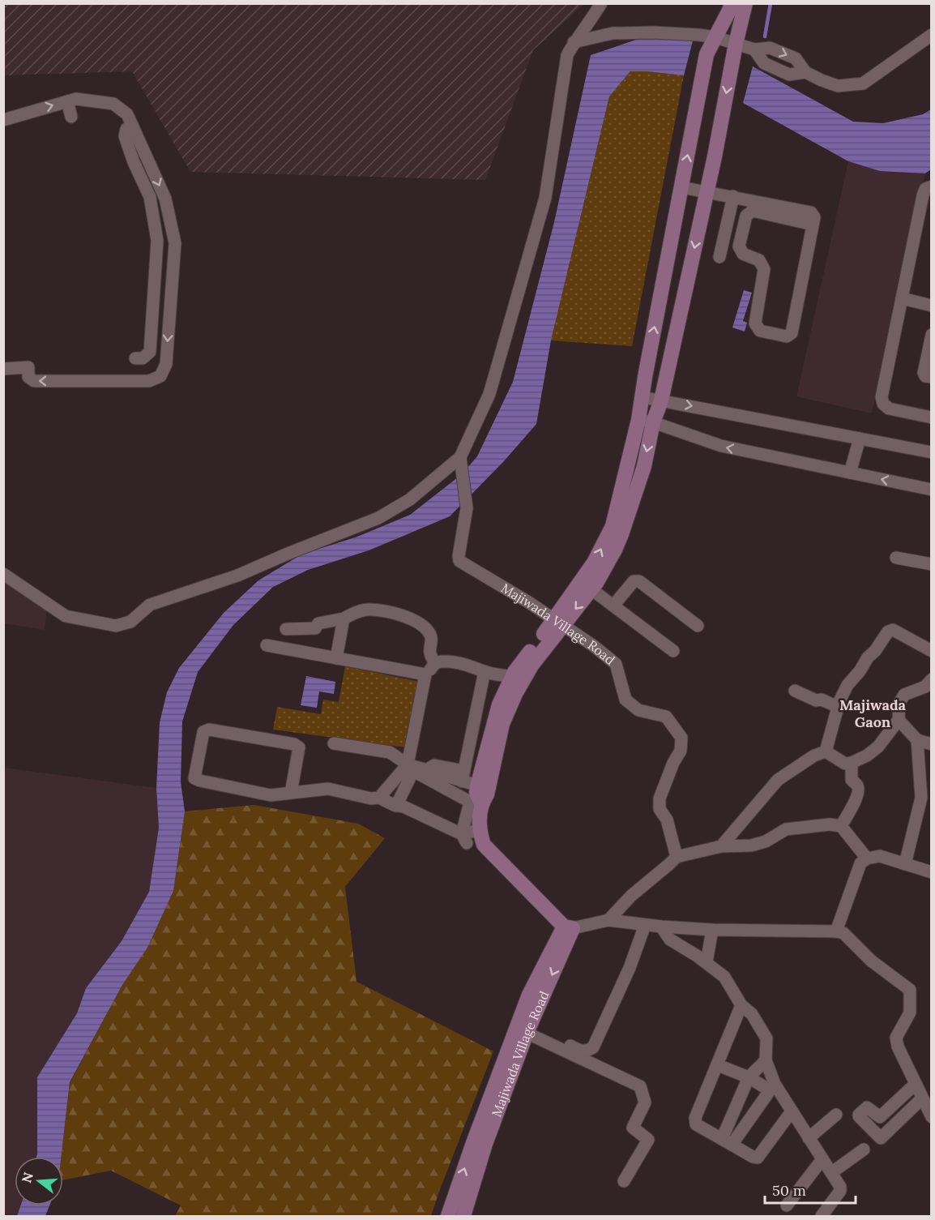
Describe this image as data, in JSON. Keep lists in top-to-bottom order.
{
  "streets": {
    "street": ["Majiwada Village Road"]
  },
  "districts": ["Majiwada Gaon"],
  "scale_bar": "50 m",
  "north": "left"
}
